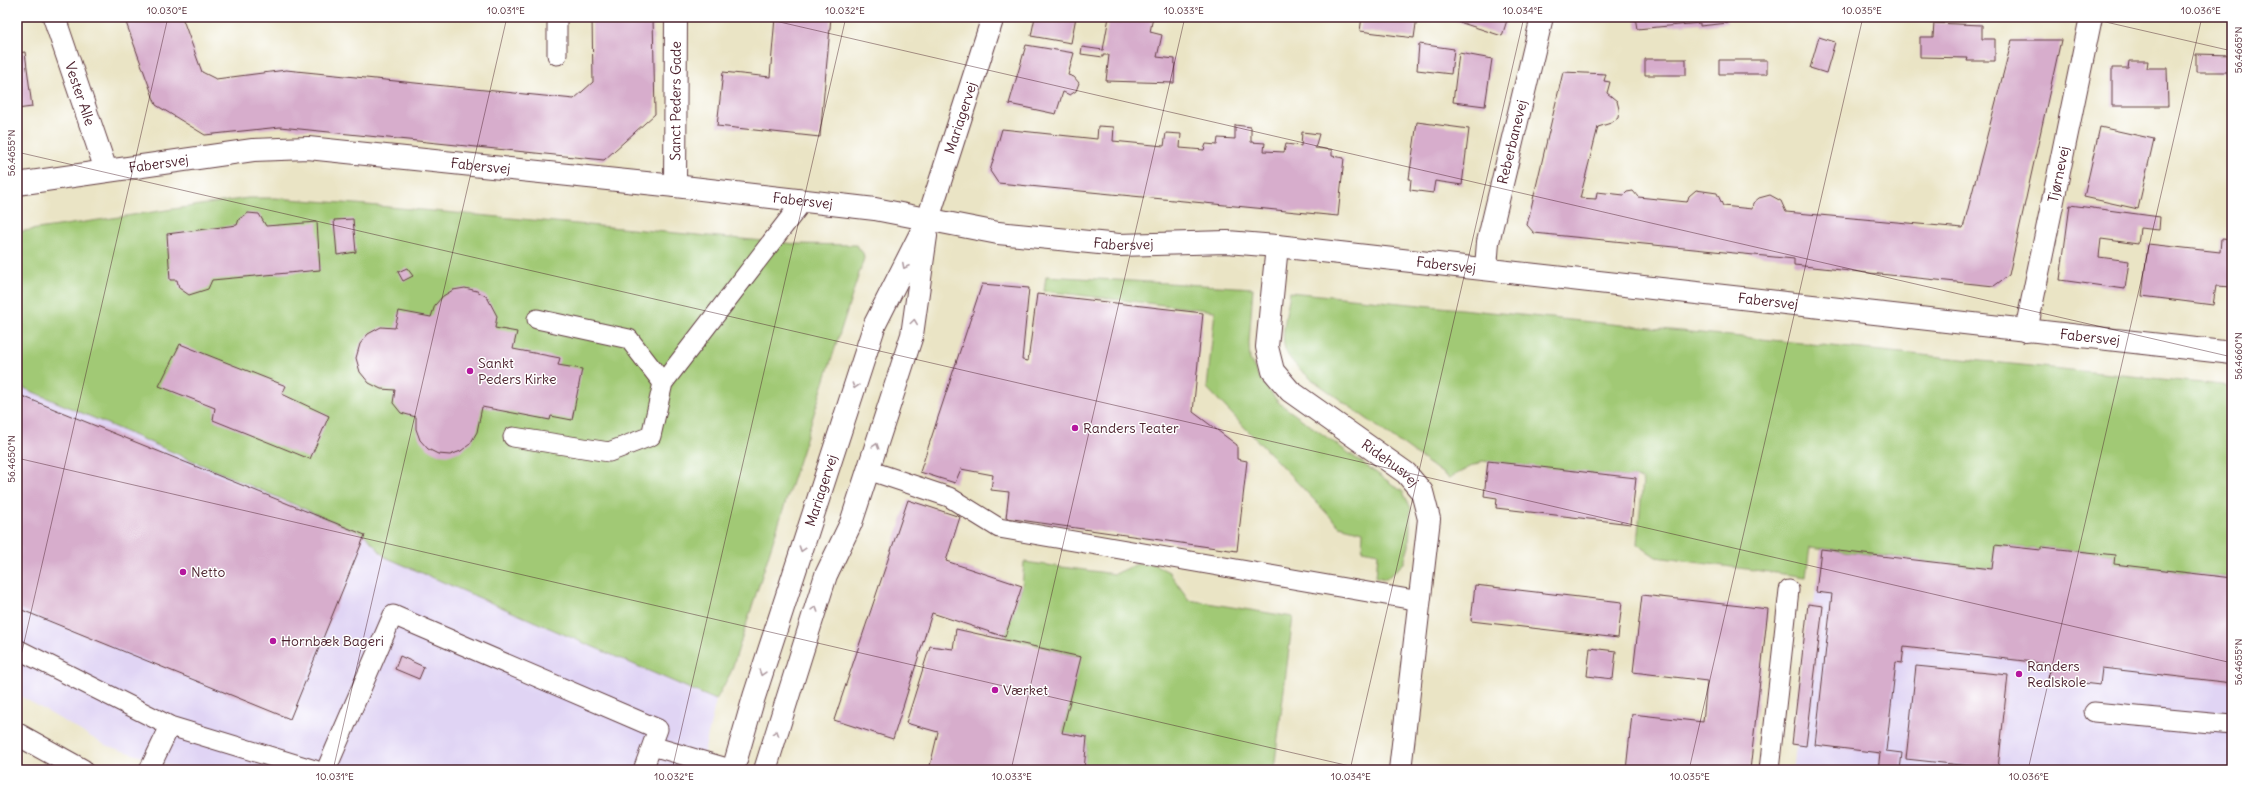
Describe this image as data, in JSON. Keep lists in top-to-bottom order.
{
  "streets": {
    "street": [
      "Vester Alle",
      "Sanct Peders Gade",
      "Mariagervej",
      "Reberbanevej",
      "Fabersvej",
      "Tjørnevej",
      "Ridehusvej"
    ]
  },
  "crossings": [
    ["Vester Alle", "Fabersvej"],
    ["Sanct Peders Gade", "Fabersvej"],
    ["Mariagervej", "Fabersvej"],
    ["Reberbanevej", "Fabersvej"],
    ["Fabersvej", "Tjørnevej"],
    ["Fabersvej", "Ridehusvej"]
  ],
  "places": [
    "Sankt Peders Kirke",
    "Randers Teater",
    "Netto",
    "Hornbæk Bageri",
    "Randers Realskole",
    "Værket"
  ],
  "coordinates": [
    "10.030°E",
    "10.031°E",
    "10.032°E",
    "10.033°E",
    "10.034°E",
    "10.035°E",
    "10.036°E",
    "56.4665°N",
    "56.4655°N",
    "56.4660°N",
    "56.4650°N"
  ]
}
